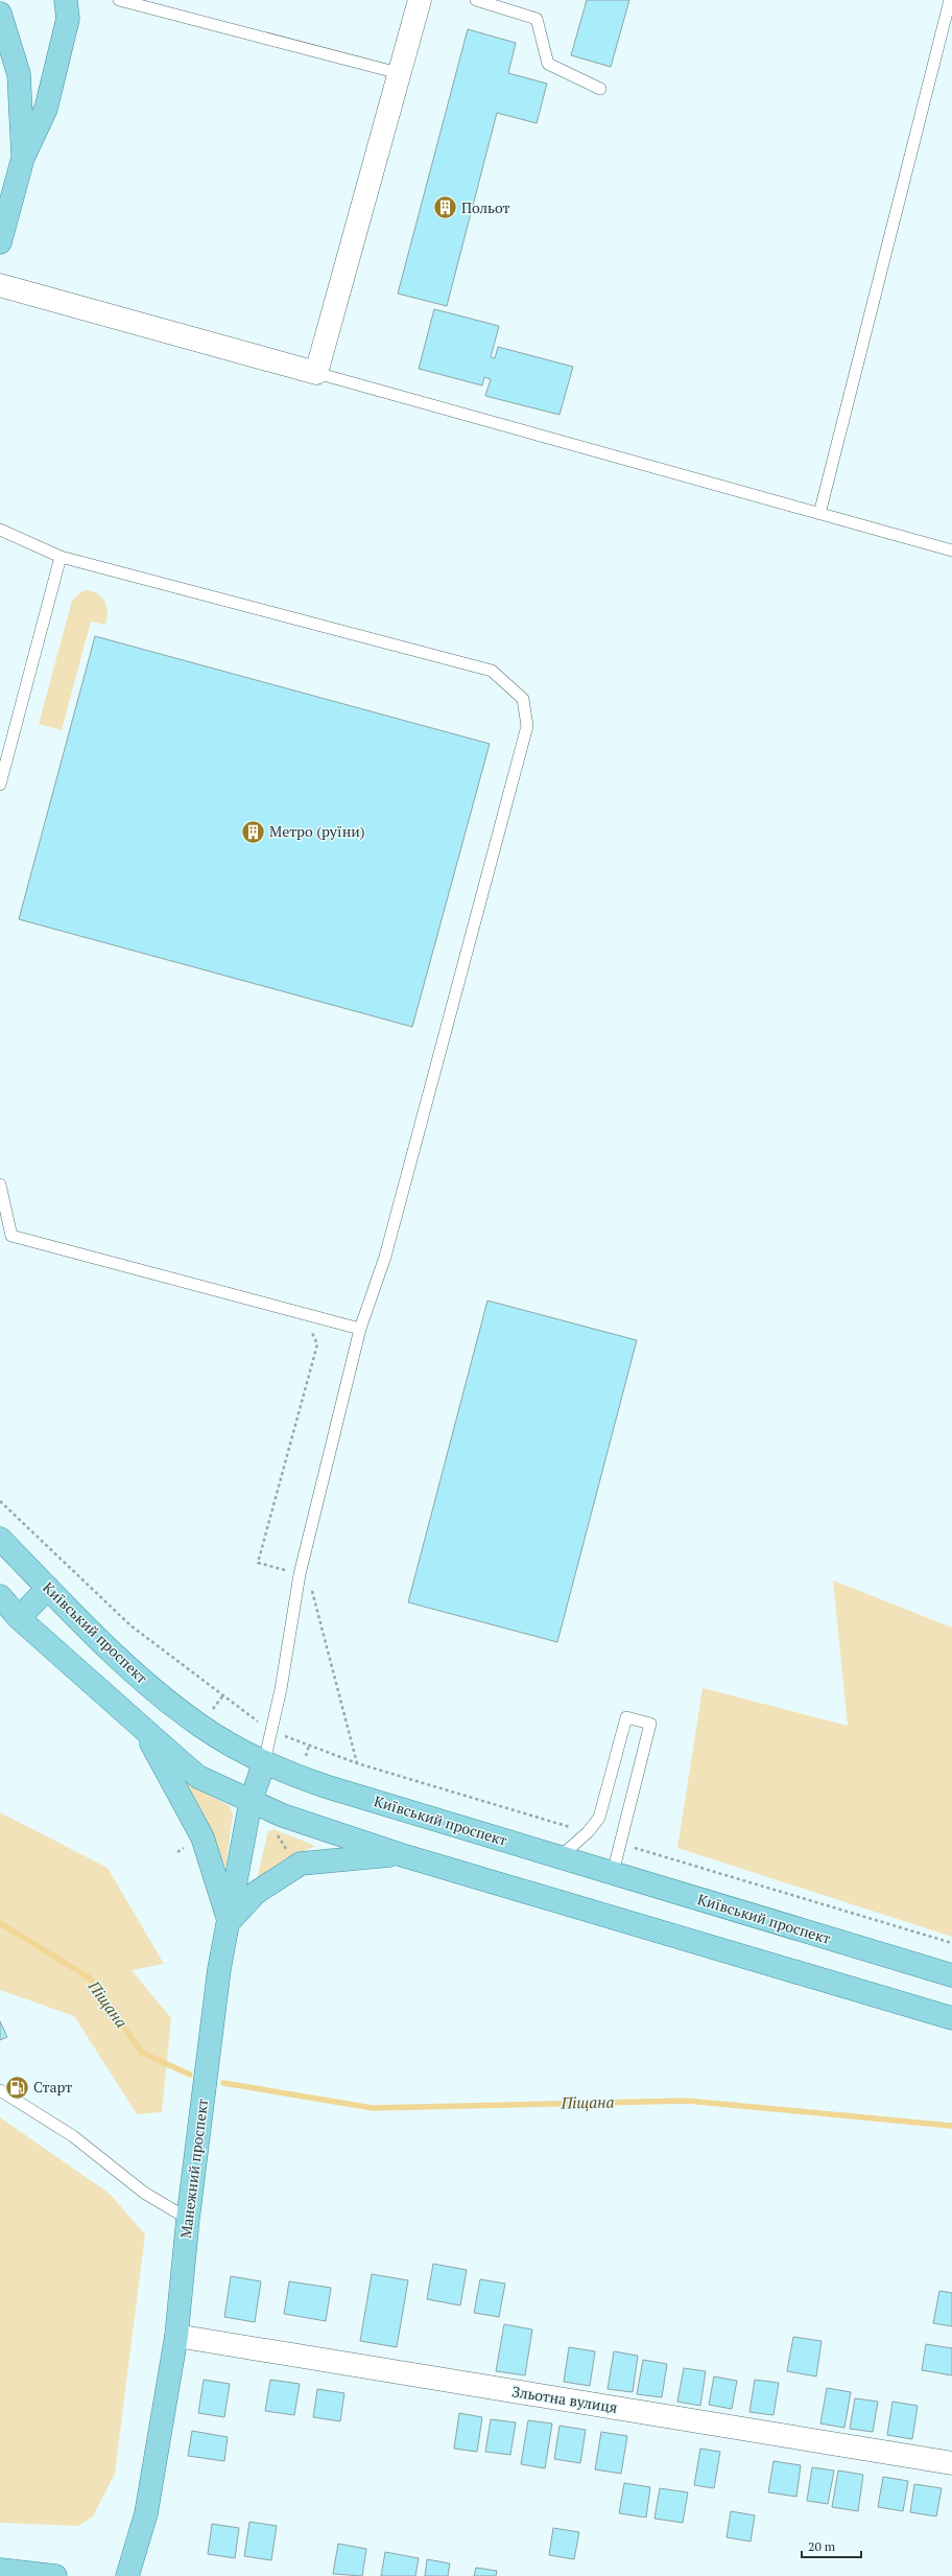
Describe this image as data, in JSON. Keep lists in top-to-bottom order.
{
  "streets": {
    "main road": ["Київський проспект", "Манежний проспект"],
    "street": ["Зльотна вулиця"]
  },
  "crossings": [
    ["Київський проспект", "Манежний проспект"],
    ["Манежний проспект", "Зльотна вулиця"]
  ],
  "water": ["Піщана"],
  "places": {
    "building": ["Польот", "Метро (руїни)"],
    "fuel station": ["Старт"]
  },
  "scale_bar": "20 m"
}
